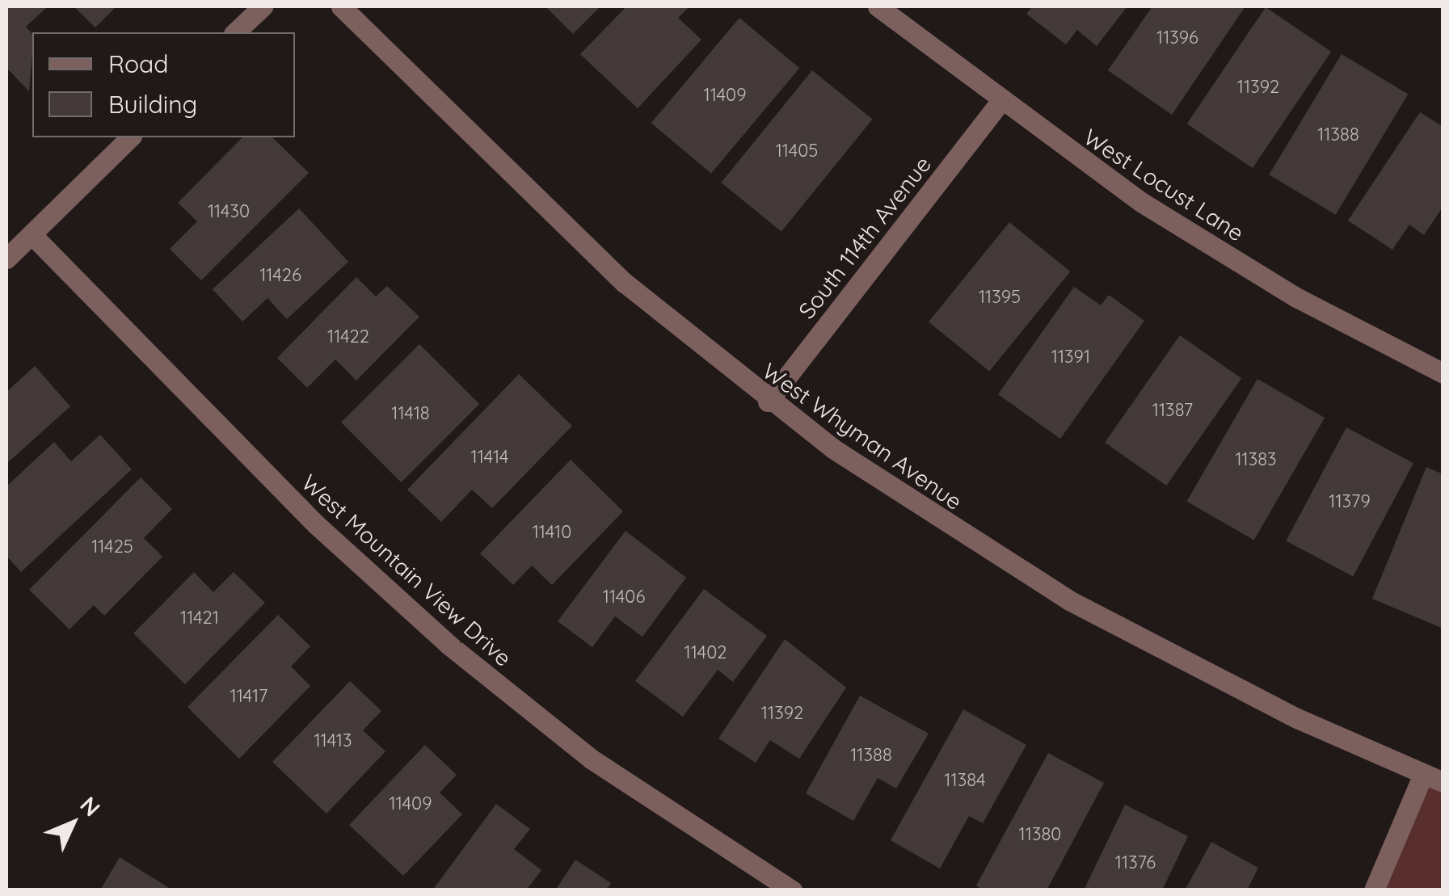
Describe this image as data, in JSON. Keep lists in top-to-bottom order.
{
  "streets": {
    "street": [
      "West Locust Lane",
      "South 114th Avenue",
      "West Whyman Avenue",
      "West Mountain View Drive"
    ]
  },
  "crossings": [
    ["West Locust Lane", "South 114th Avenue"],
    ["South 114th Avenue", "West Whyman Avenue"]
  ],
  "house_numbers": [
    "11396",
    "11392",
    "11409",
    "11388",
    "11405",
    "11430",
    "11426",
    "11395",
    "11422",
    "11391",
    "11387",
    "11418",
    "11414",
    "11383",
    "11379",
    "11410",
    "11425",
    "11406",
    "11421",
    "11402",
    "11417",
    "11392",
    "11413",
    "11388",
    "11384",
    "11409",
    "11380",
    "11376"
  ],
  "legend": ["Road", "Building"],
  "north": "top right"
}
